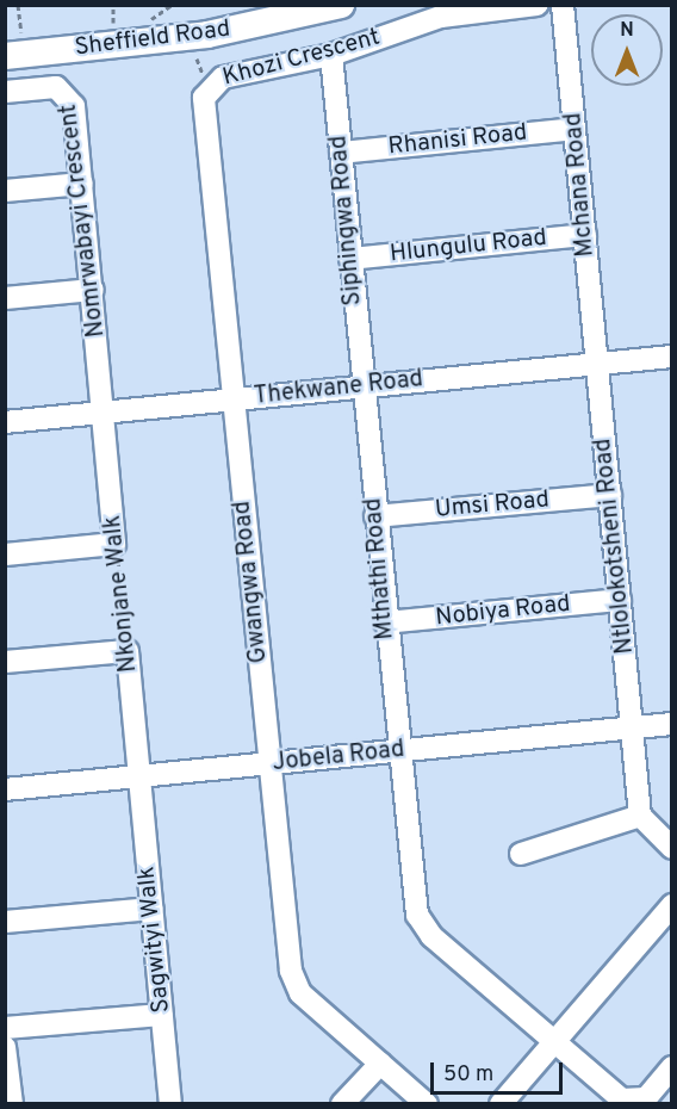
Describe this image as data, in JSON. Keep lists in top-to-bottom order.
{
  "streets": {
    "street": [
      "Sheffield Road",
      "Khozi Crescent",
      "Rhanisi Road",
      "Mchana Road",
      "Nomrwabayi Crescent",
      "Siphingwa Road",
      "Hlungulu Road",
      "Thekwane Road",
      "Umsi Road",
      "Ntlolokotsheni Road",
      "Mthathi Road",
      "Gwangwa Road",
      "Nkonjane Walk",
      "Nobiya Road",
      "Jobela Road",
      "Sagwityi Walk"
    ]
  },
  "crossings": [
    ["Khozi Crescent", "Siphingwa Road"],
    ["Khozi Crescent", "Thekwane Road"],
    ["Khozi Crescent", "Gwangwa Road"],
    ["Rhanisi Road", "Mchana Road"],
    ["Rhanisi Road", "Siphingwa Road"],
    ["Mchana Road", "Hlungulu Road"],
    ["Mchana Road", "Thekwane Road"],
    ["Mchana Road", "Ntlolokotsheni Road"],
    ["Nomrwabayi Crescent", "Thekwane Road"],
    ["Nomrwabayi Crescent", "Nkonjane Walk"],
    ["Siphingwa Road", "Hlungulu Road"],
    ["Siphingwa Road", "Thekwane Road"],
    ["Siphingwa Road", "Mthathi Road"],
    ["Thekwane Road", "Ntlolokotsheni Road"],
    ["Thekwane Road", "Mthathi Road"],
    ["Thekwane Road", "Gwangwa Road"],
    ["Thekwane Road", "Nkonjane Walk"],
    ["Umsi Road", "Ntlolokotsheni Road"],
    ["Umsi Road", "Mthathi Road"],
    ["Ntlolokotsheni Road", "Nobiya Road"],
    ["Ntlolokotsheni Road", "Jobela Road"],
    ["Mthathi Road", "Nobiya Road"],
    ["Mthathi Road", "Jobela Road"],
    ["Gwangwa Road", "Jobela Road"],
    ["Nkonjane Walk", "Jobela Road"],
    ["Nkonjane Walk", "Sagwityi Walk"],
    ["Jobela Road", "Sagwityi Walk"]
  ],
  "scale_bar": "50 m",
  "north": "top"
}
